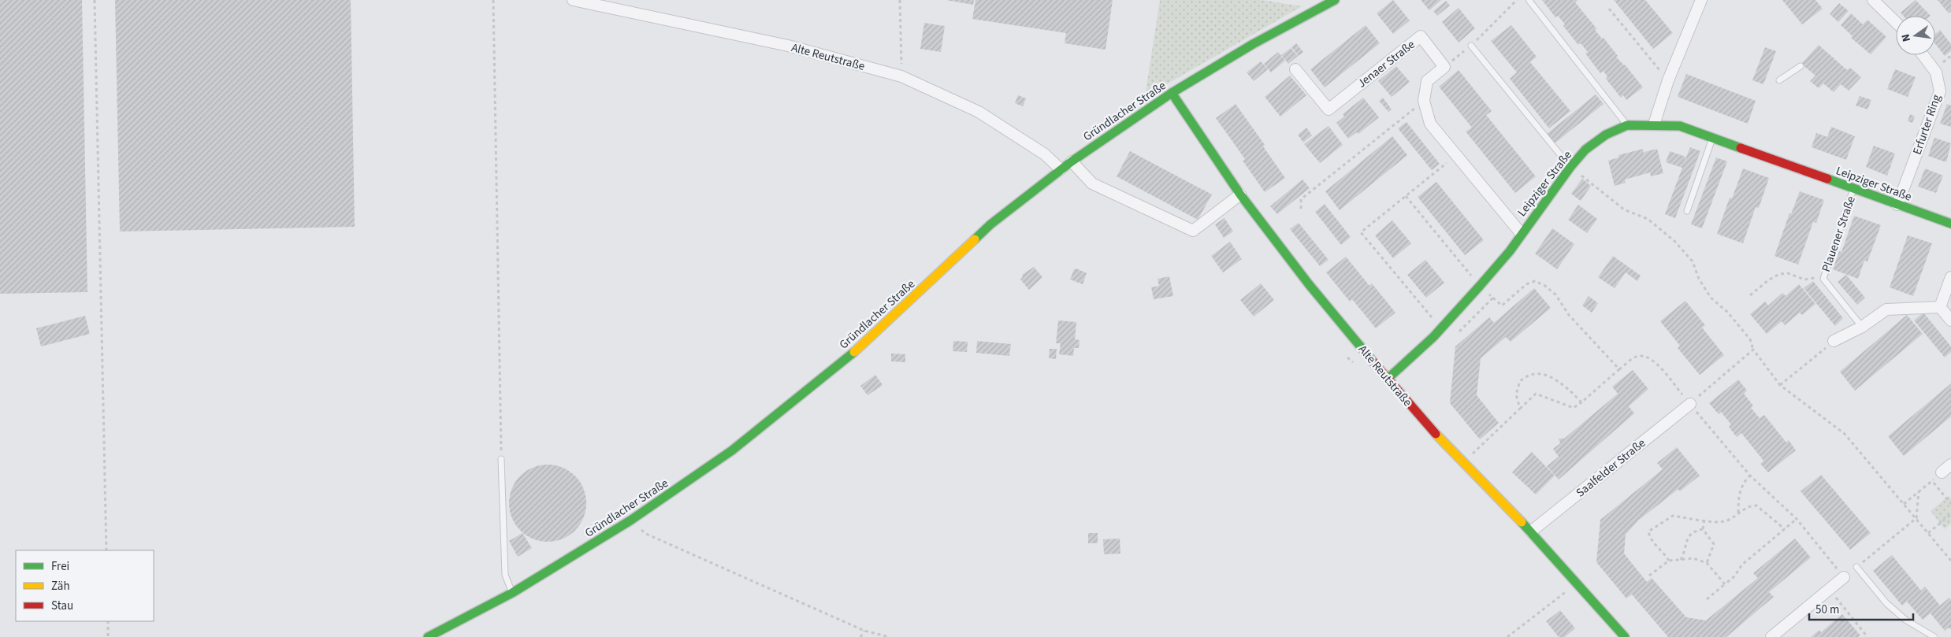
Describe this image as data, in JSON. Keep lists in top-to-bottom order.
{
  "streets": {
    "main road": ["Alte Reutstraße", "Gründlacher Straße", "Leipziger Straße"],
    "street": ["Jenaer Straße", "Erfurter Ring", "Saalfelder Straße"],
    "lane": ["Plauener Straße"]
  },
  "crossings": [
    ["Alte Reutstraße", "Gründlacher Straße"],
    ["Alte Reutstraße", "Leipziger Straße"],
    ["Alte Reutstraße", "Saalfelder Straße"],
    ["Erfurter Ring", "Leipziger Straße"],
    ["Leipziger Straße", "Plauener Straße"]
  ],
  "legend": ["Frei", "Zäh", "Stau"],
  "scale_bar": "50 m",
  "north": "left"
}
